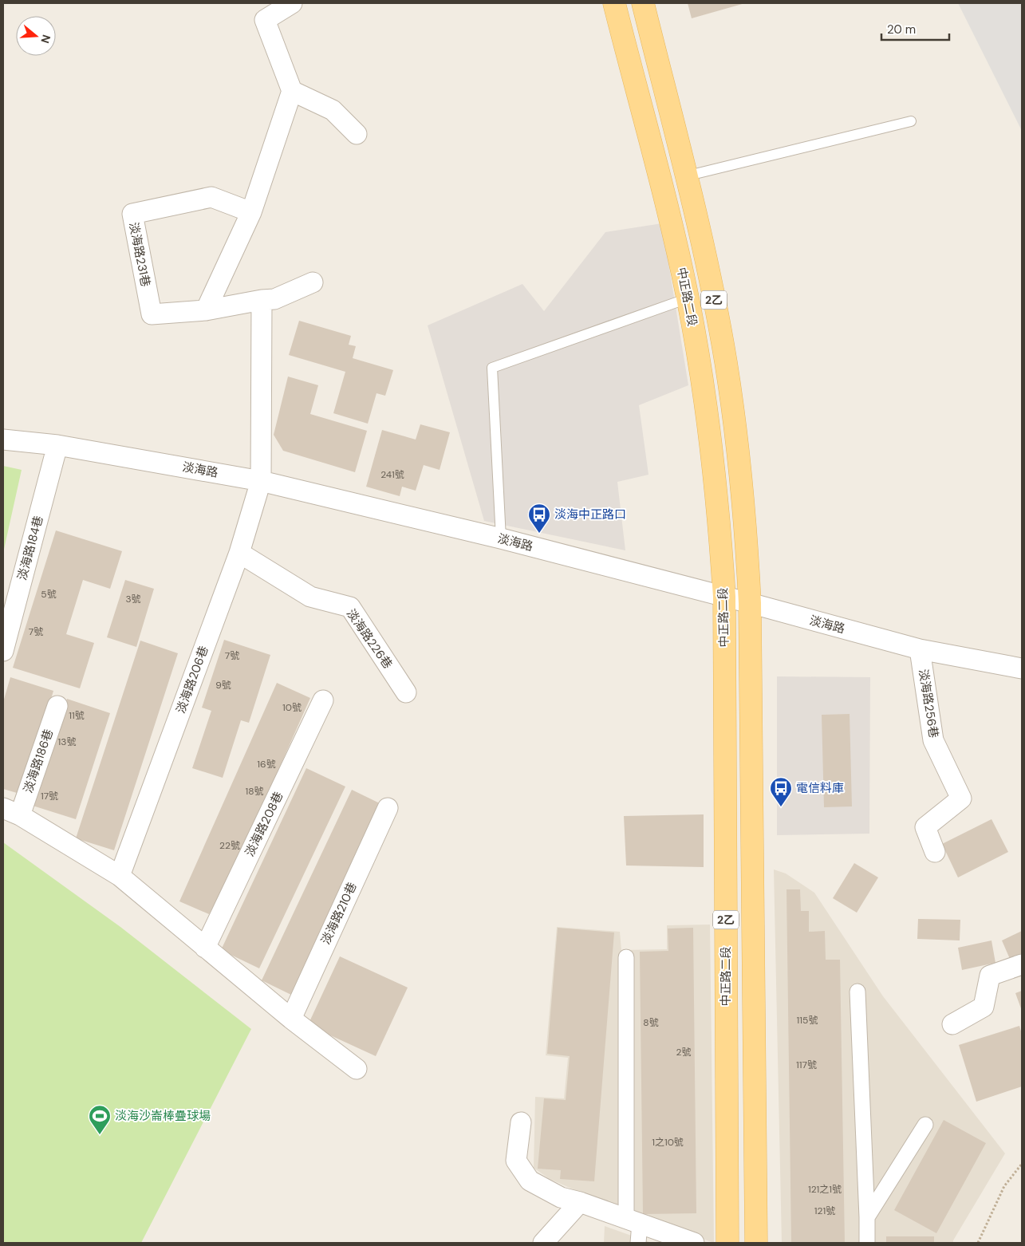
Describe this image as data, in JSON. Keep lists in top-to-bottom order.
{
  "streets": {
    "main road": ["中正路二段", "2乙"],
    "street": [
      "淡海路231巷",
      "淡海路",
      "淡海路184巷",
      "淡海路226巷",
      "淡海路206巷",
      "淡海路256巷",
      "淡海路186巷",
      "淡海路208巷",
      "淡海路210巷"
    ]
  },
  "crossings": [
    ["中正路二段", "淡海路"],
    ["2乙", "淡海路"],
    ["淡海路", "淡海路184巷"],
    ["淡海路", "淡海路206巷"],
    ["淡海路", "淡海路256巷"],
    ["淡海路226巷", "淡海路206巷"]
  ],
  "places": {
    "bus stop": ["淡海中正路口", "電信料庫"],
    "sports": ["淡海沙崙棒疊球場"]
  },
  "house_numbers": [
    "241號",
    "5號",
    "3號",
    "7號",
    "7號",
    "9號",
    "10號",
    "11號",
    "13號",
    "16號",
    "18號",
    "17號",
    "22號",
    "115號",
    "8號",
    "2號",
    "117號",
    "1之10號",
    "121之1號",
    "121號"
  ],
  "scale_bar": "20 m",
  "north": "right"
}
